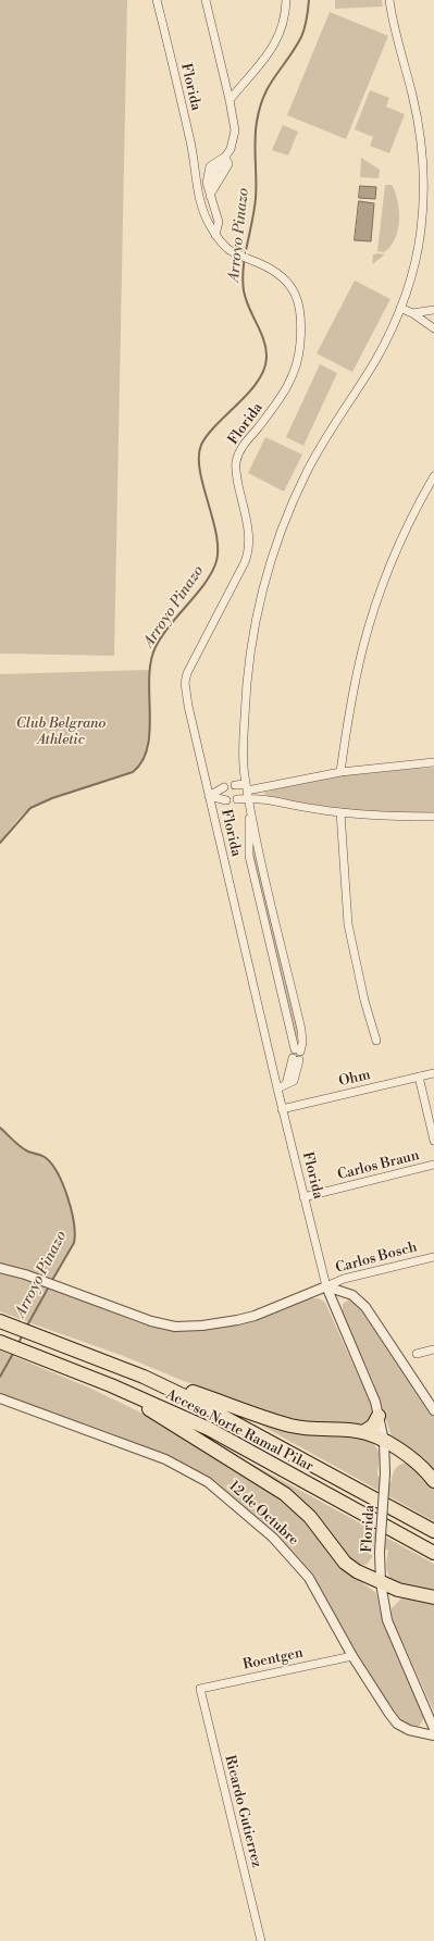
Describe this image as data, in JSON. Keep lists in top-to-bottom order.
{
  "streets": {
    "highway": ["Acceso Norte Ramal Pilar"],
    "street": [
      "Florida",
      "Ohm",
      "Carlos Braun",
      "Carlos Bosch",
      "12 de Octubre",
      "Roentgen",
      "Ricardo Gutierrez"
    ]
  },
  "crossings": [
    ["Florida", "Ohm"],
    ["Florida", "Carlos Braun"],
    ["Florida", "Carlos Bosch"],
    ["12 de Octubre", "Roentgen"],
    ["Roentgen", "Ricardo Gutierrez"]
  ],
  "water": ["Arroyo Pinazo"],
  "parks": ["Club Belgrano Athletic"]
}
